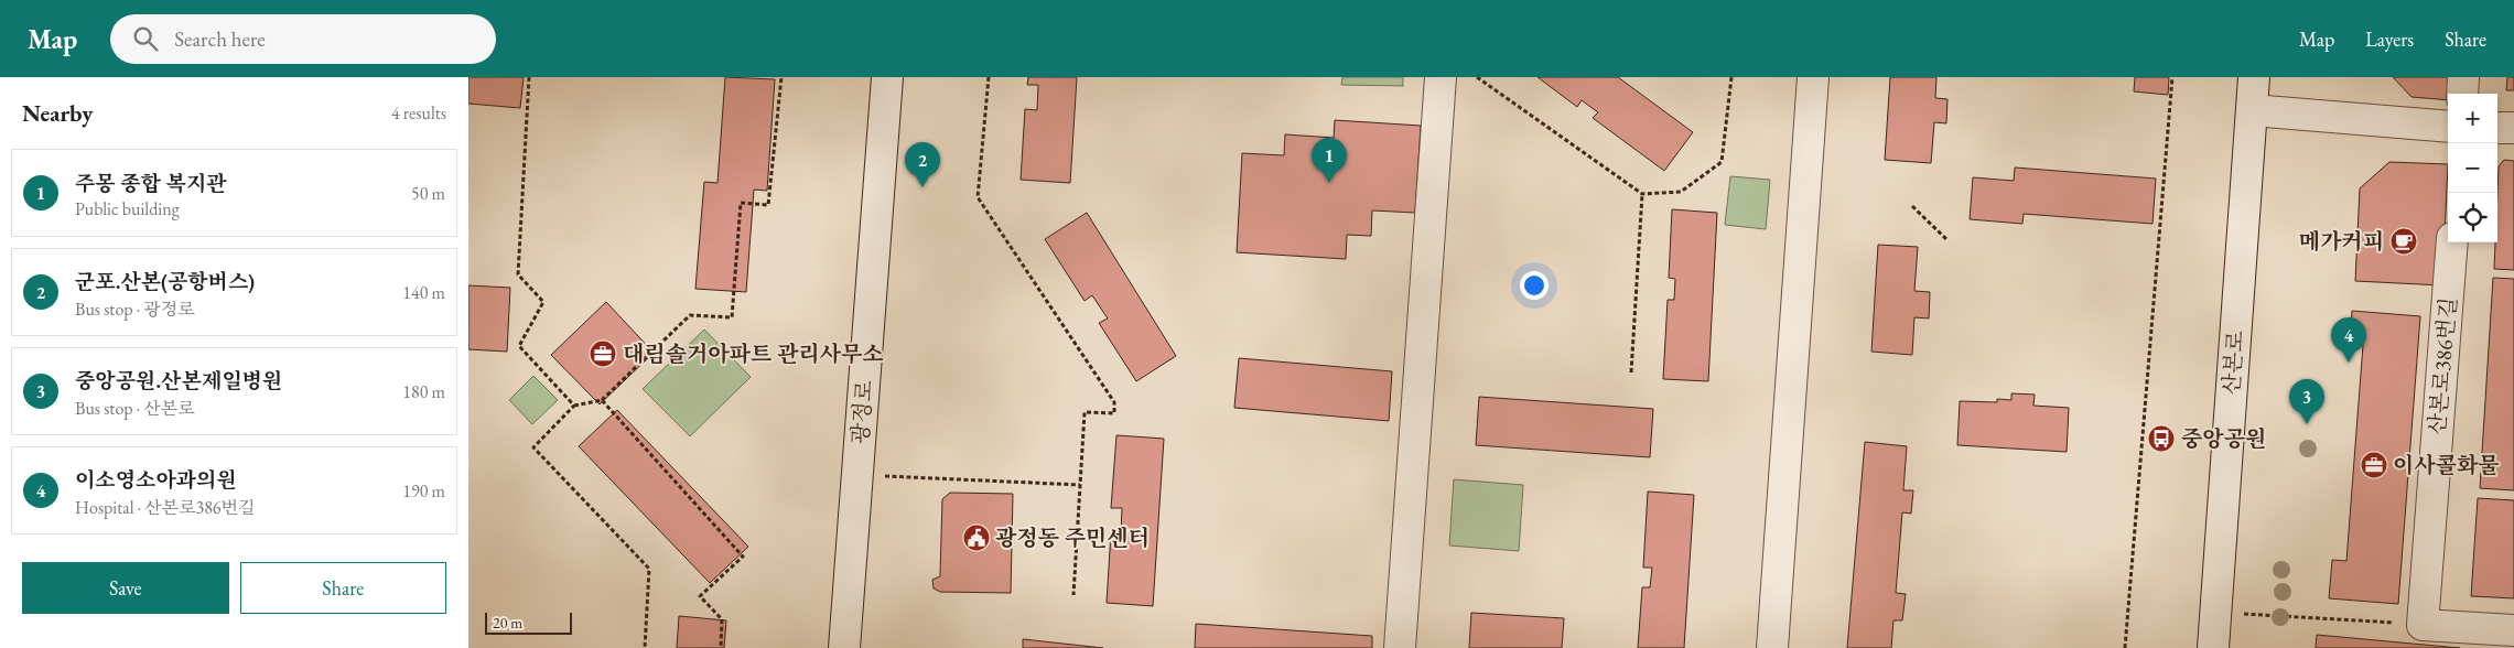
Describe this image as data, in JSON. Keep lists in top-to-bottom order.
{
  "streets": {
    "street": ["산본로", "산본로386번길", "광정로"]
  },
  "places": {
    "cafe": ["메가커피"],
    "office": ["대림솔거아파트 관리사무소", "이사콜화물"],
    "bus stop": ["중앙공원"],
    "public building": ["광정동 주민센터"]
  },
  "scale_bar": "20 m",
  "page": {
    "header": "Map",
    "search": "Search here",
    "nav": ["Map", "Layers", "Share"],
    "heading": ["Nearby", "4 results"],
    "map_buttons": ["+", "−"],
    "pins": [
      "1",
      "2",
      "4",
      "3"
    ],
    "list": [
      {
        "mark": "1",
        "name": "주몽 종합 복지관",
        "note": "Public building",
        "value": "50 m"
      },
      {
        "mark": "2",
        "name": "군포.산본(공항버스)",
        "note": "Bus stop · 광정로",
        "value": "140 m"
      },
      {
        "mark": "3",
        "name": "중앙공원.산본제일병원",
        "note": "Bus stop · 산본로",
        "value": "180 m"
      },
      {
        "mark": "4",
        "name": "이소영소아과의원",
        "note": "Hospital · 산본로386번길",
        "value": "190 m"
      }
    ],
    "buttons": ["Save", "Share"],
    "scale": "20 m"
  }
}
